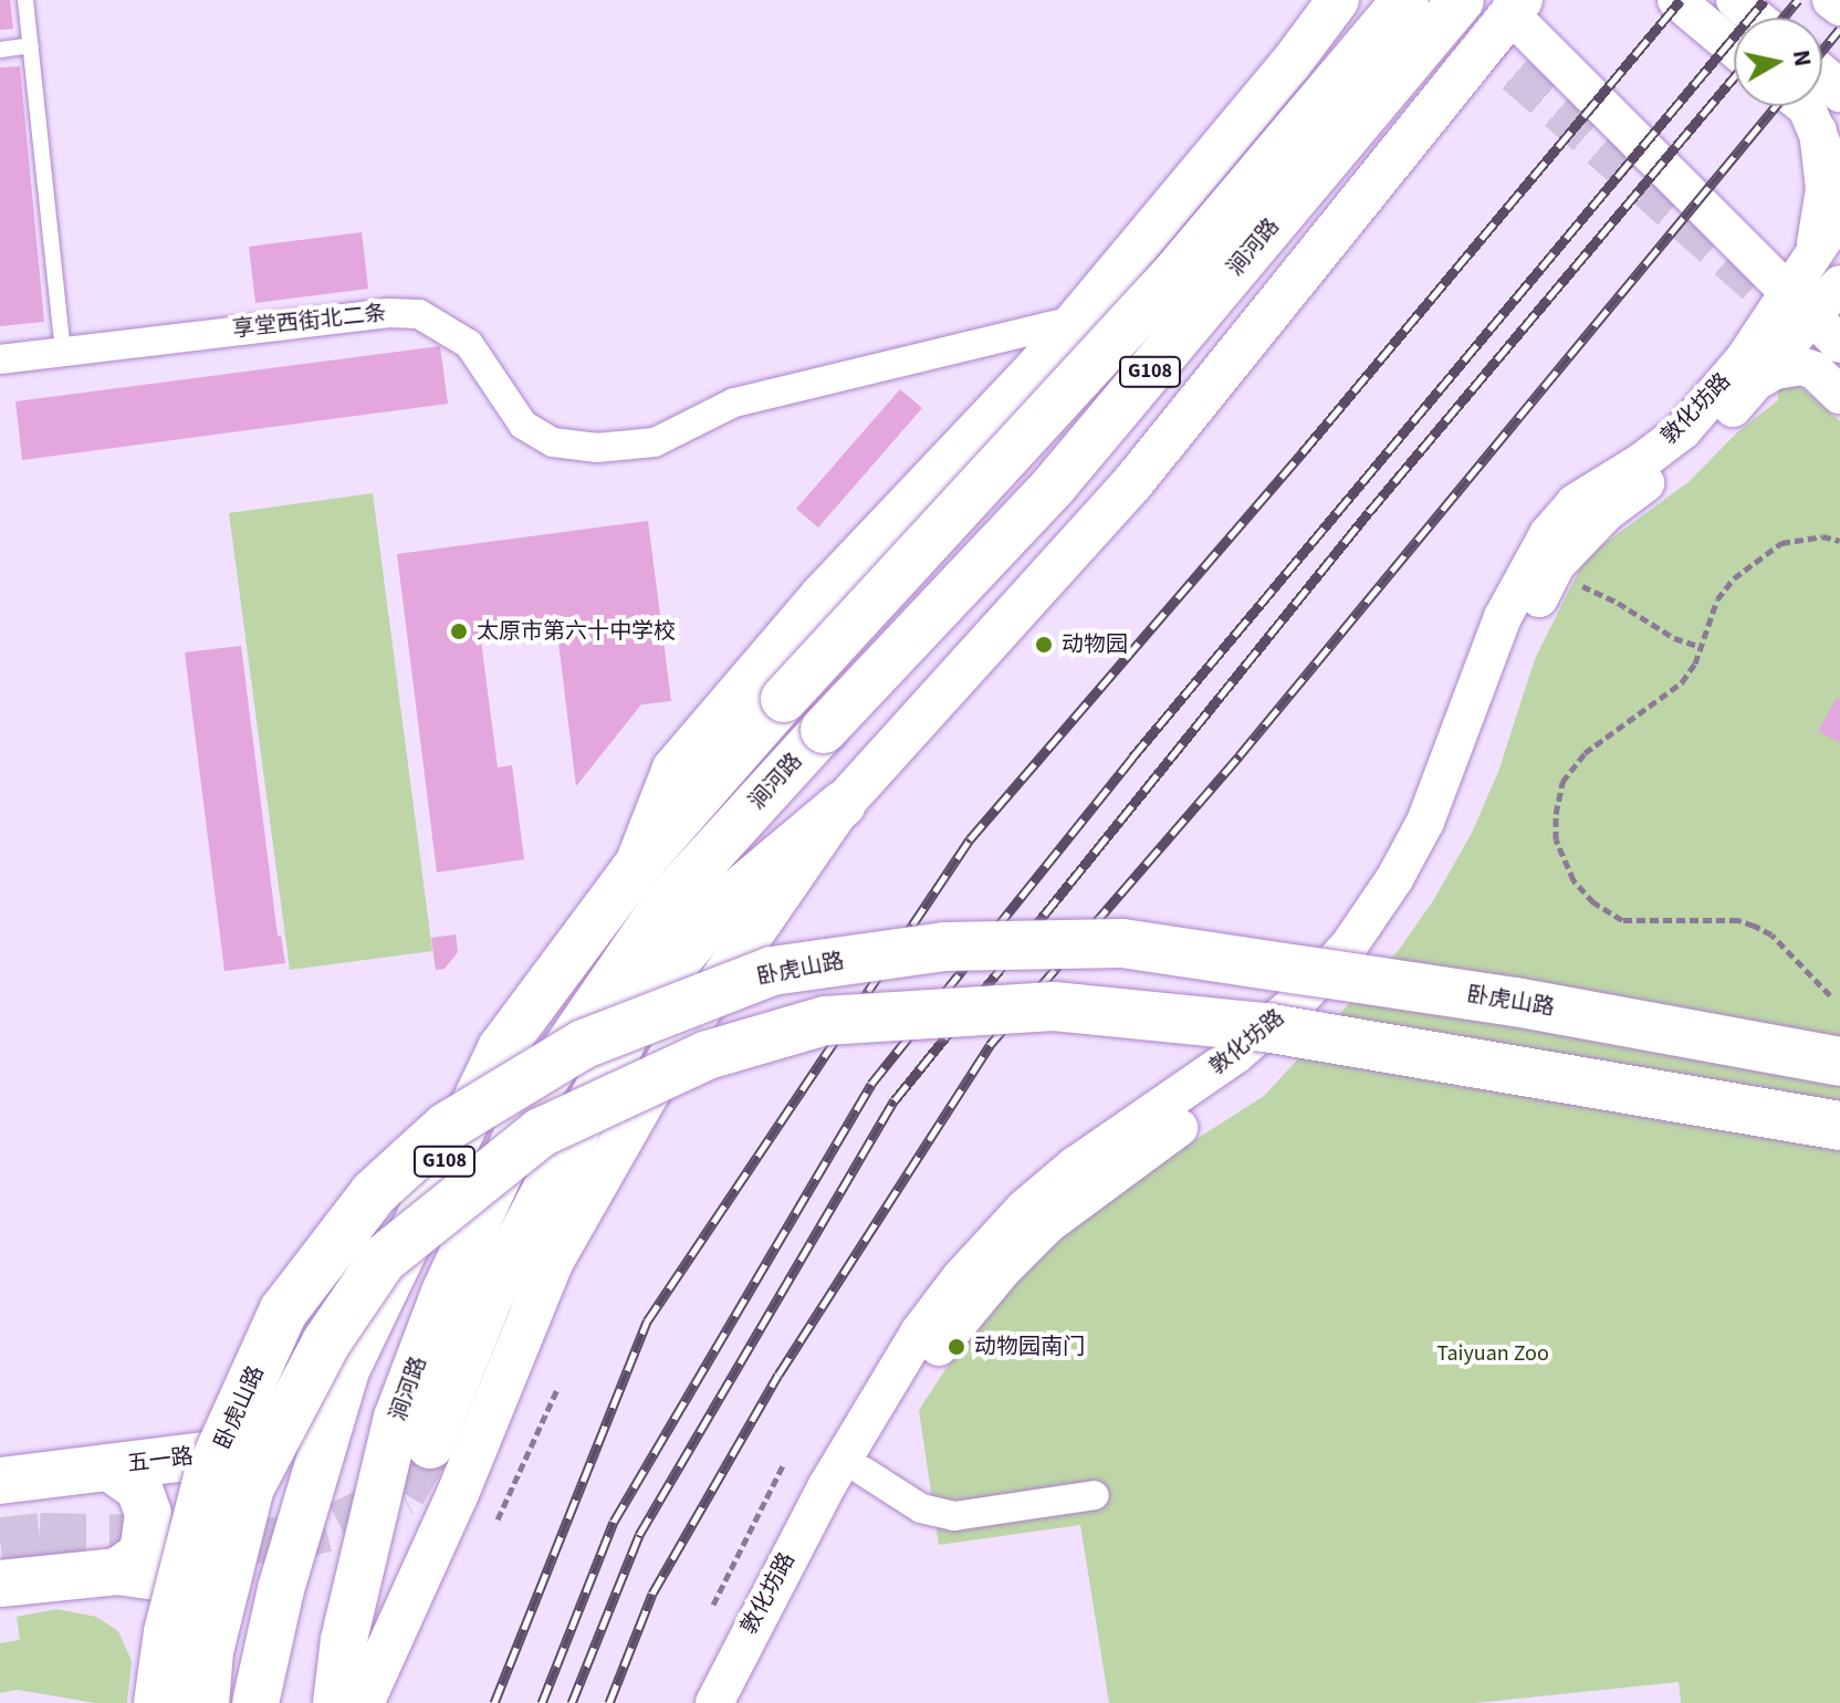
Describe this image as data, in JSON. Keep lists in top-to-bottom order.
{
  "streets": {
    "highway": ["卧虎山路"],
    "main road": ["涧河路", "G108", "五一路"],
    "street": ["享堂西街北二条", "敦化坊路"]
  },
  "crossings": [
    ["涧河路", "享堂西街北二条"],
    ["涧河路", "五一路"]
  ],
  "parks": ["Taiyuan Zoo"],
  "places": ["太原市第六十中学校", "动物园", "动物园南门"],
  "north": "right"
}
